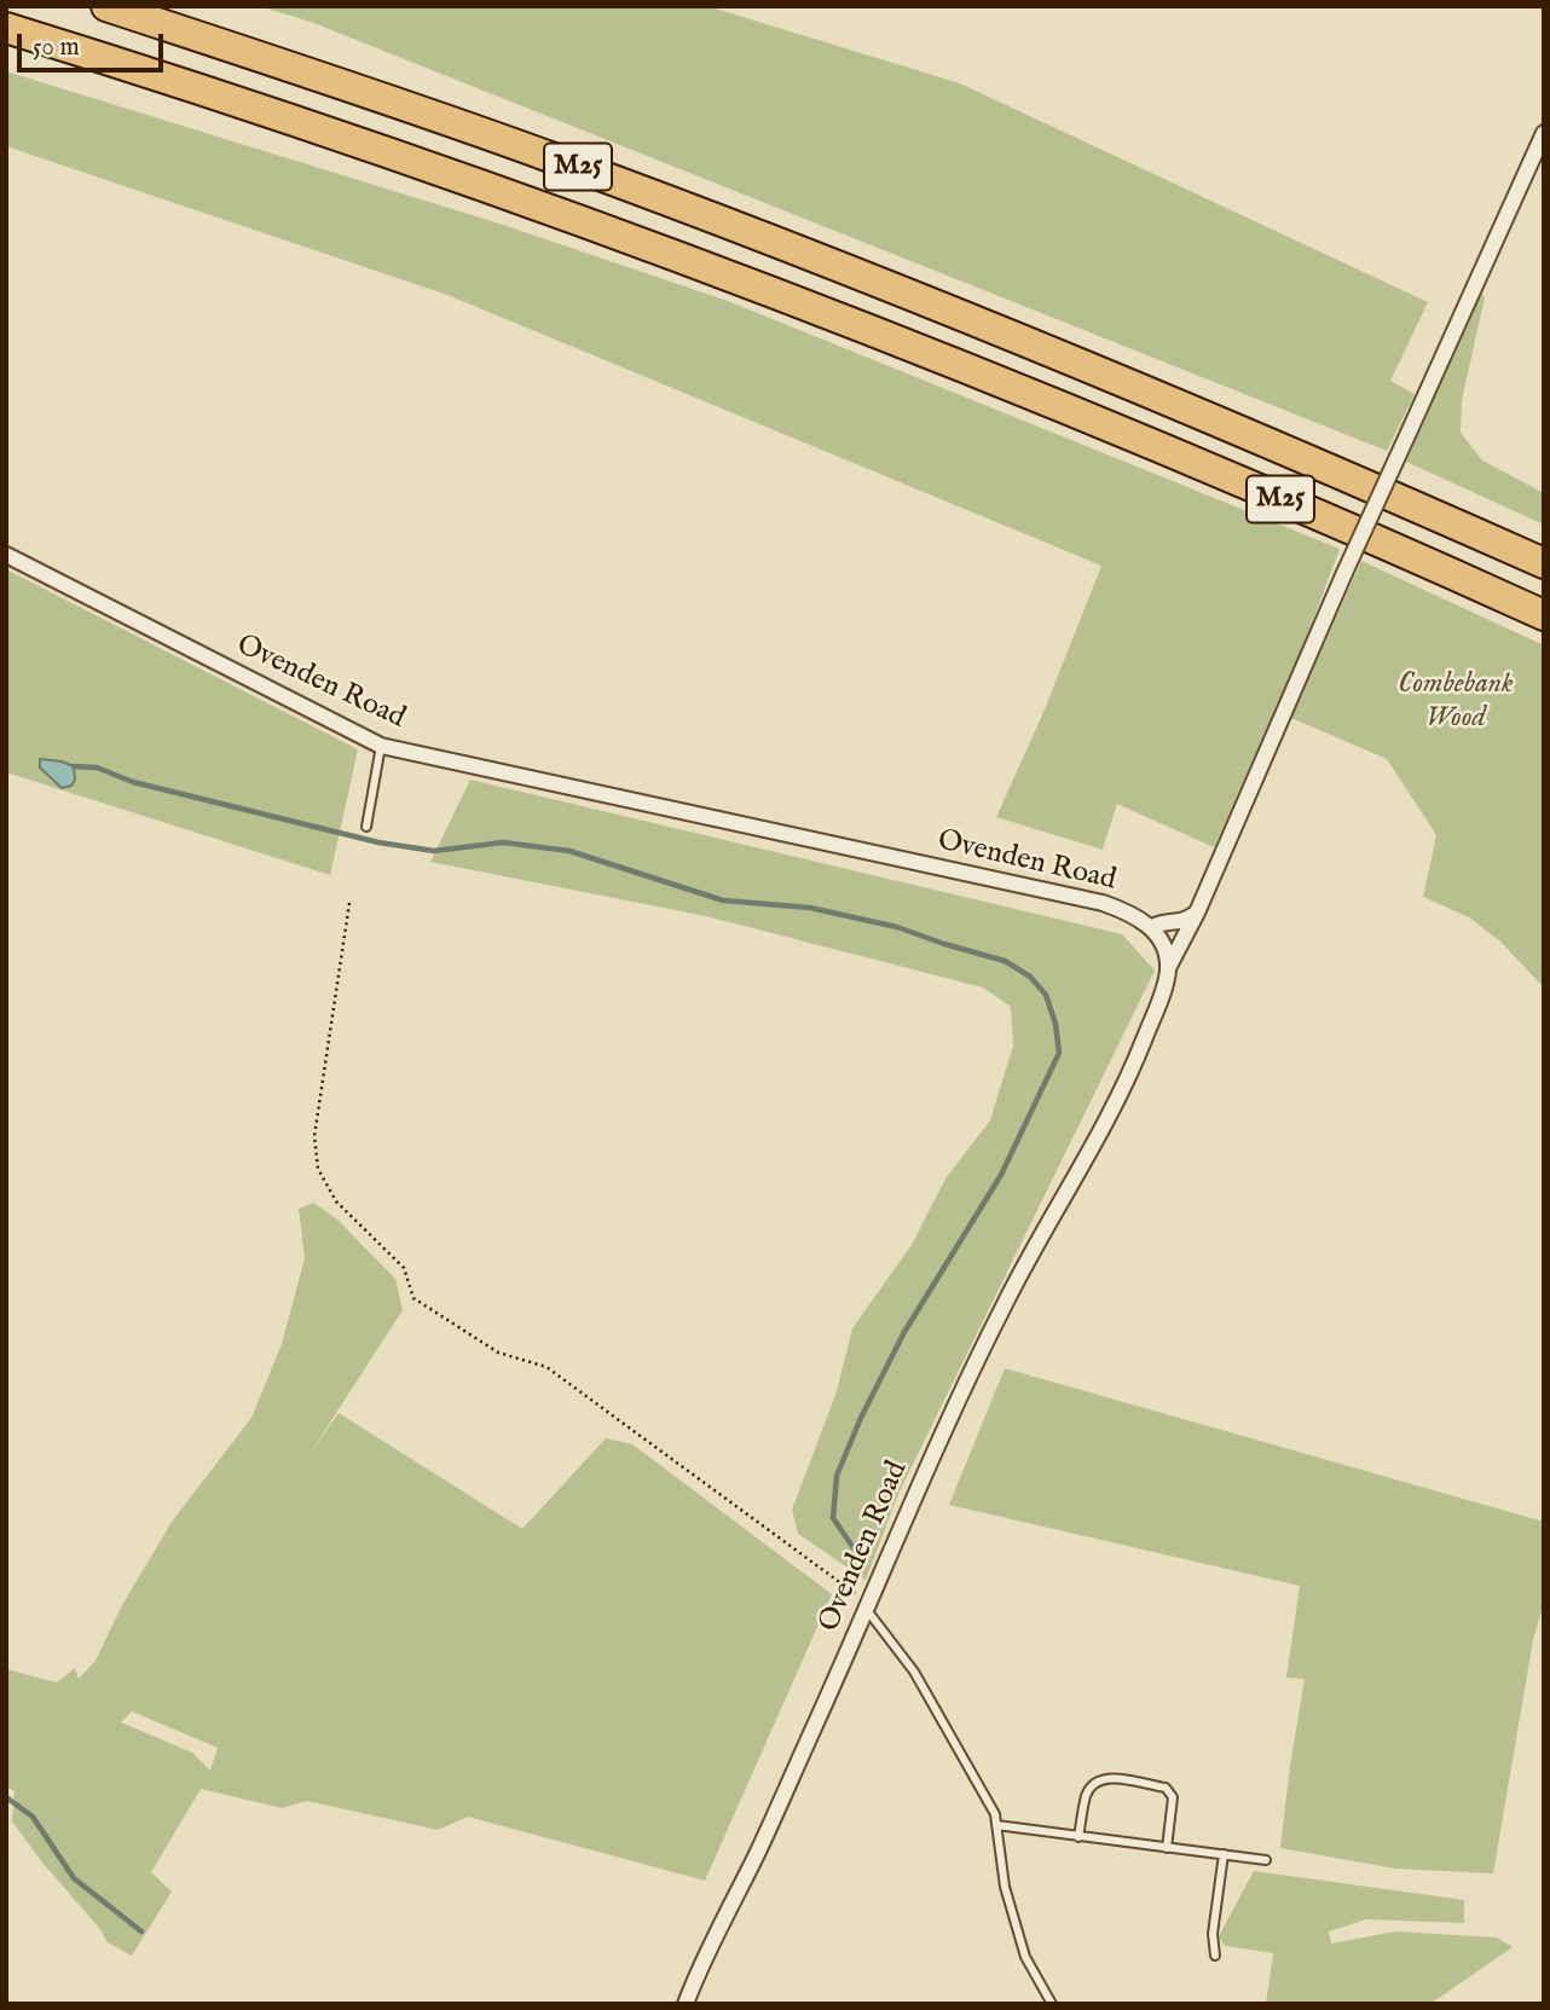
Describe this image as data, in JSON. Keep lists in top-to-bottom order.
{
  "streets": {
    "highway": ["M25"],
    "street": ["Ovenden Road"]
  },
  "parks": ["Combebank Wood"],
  "scale_bar": "50 m"
}
